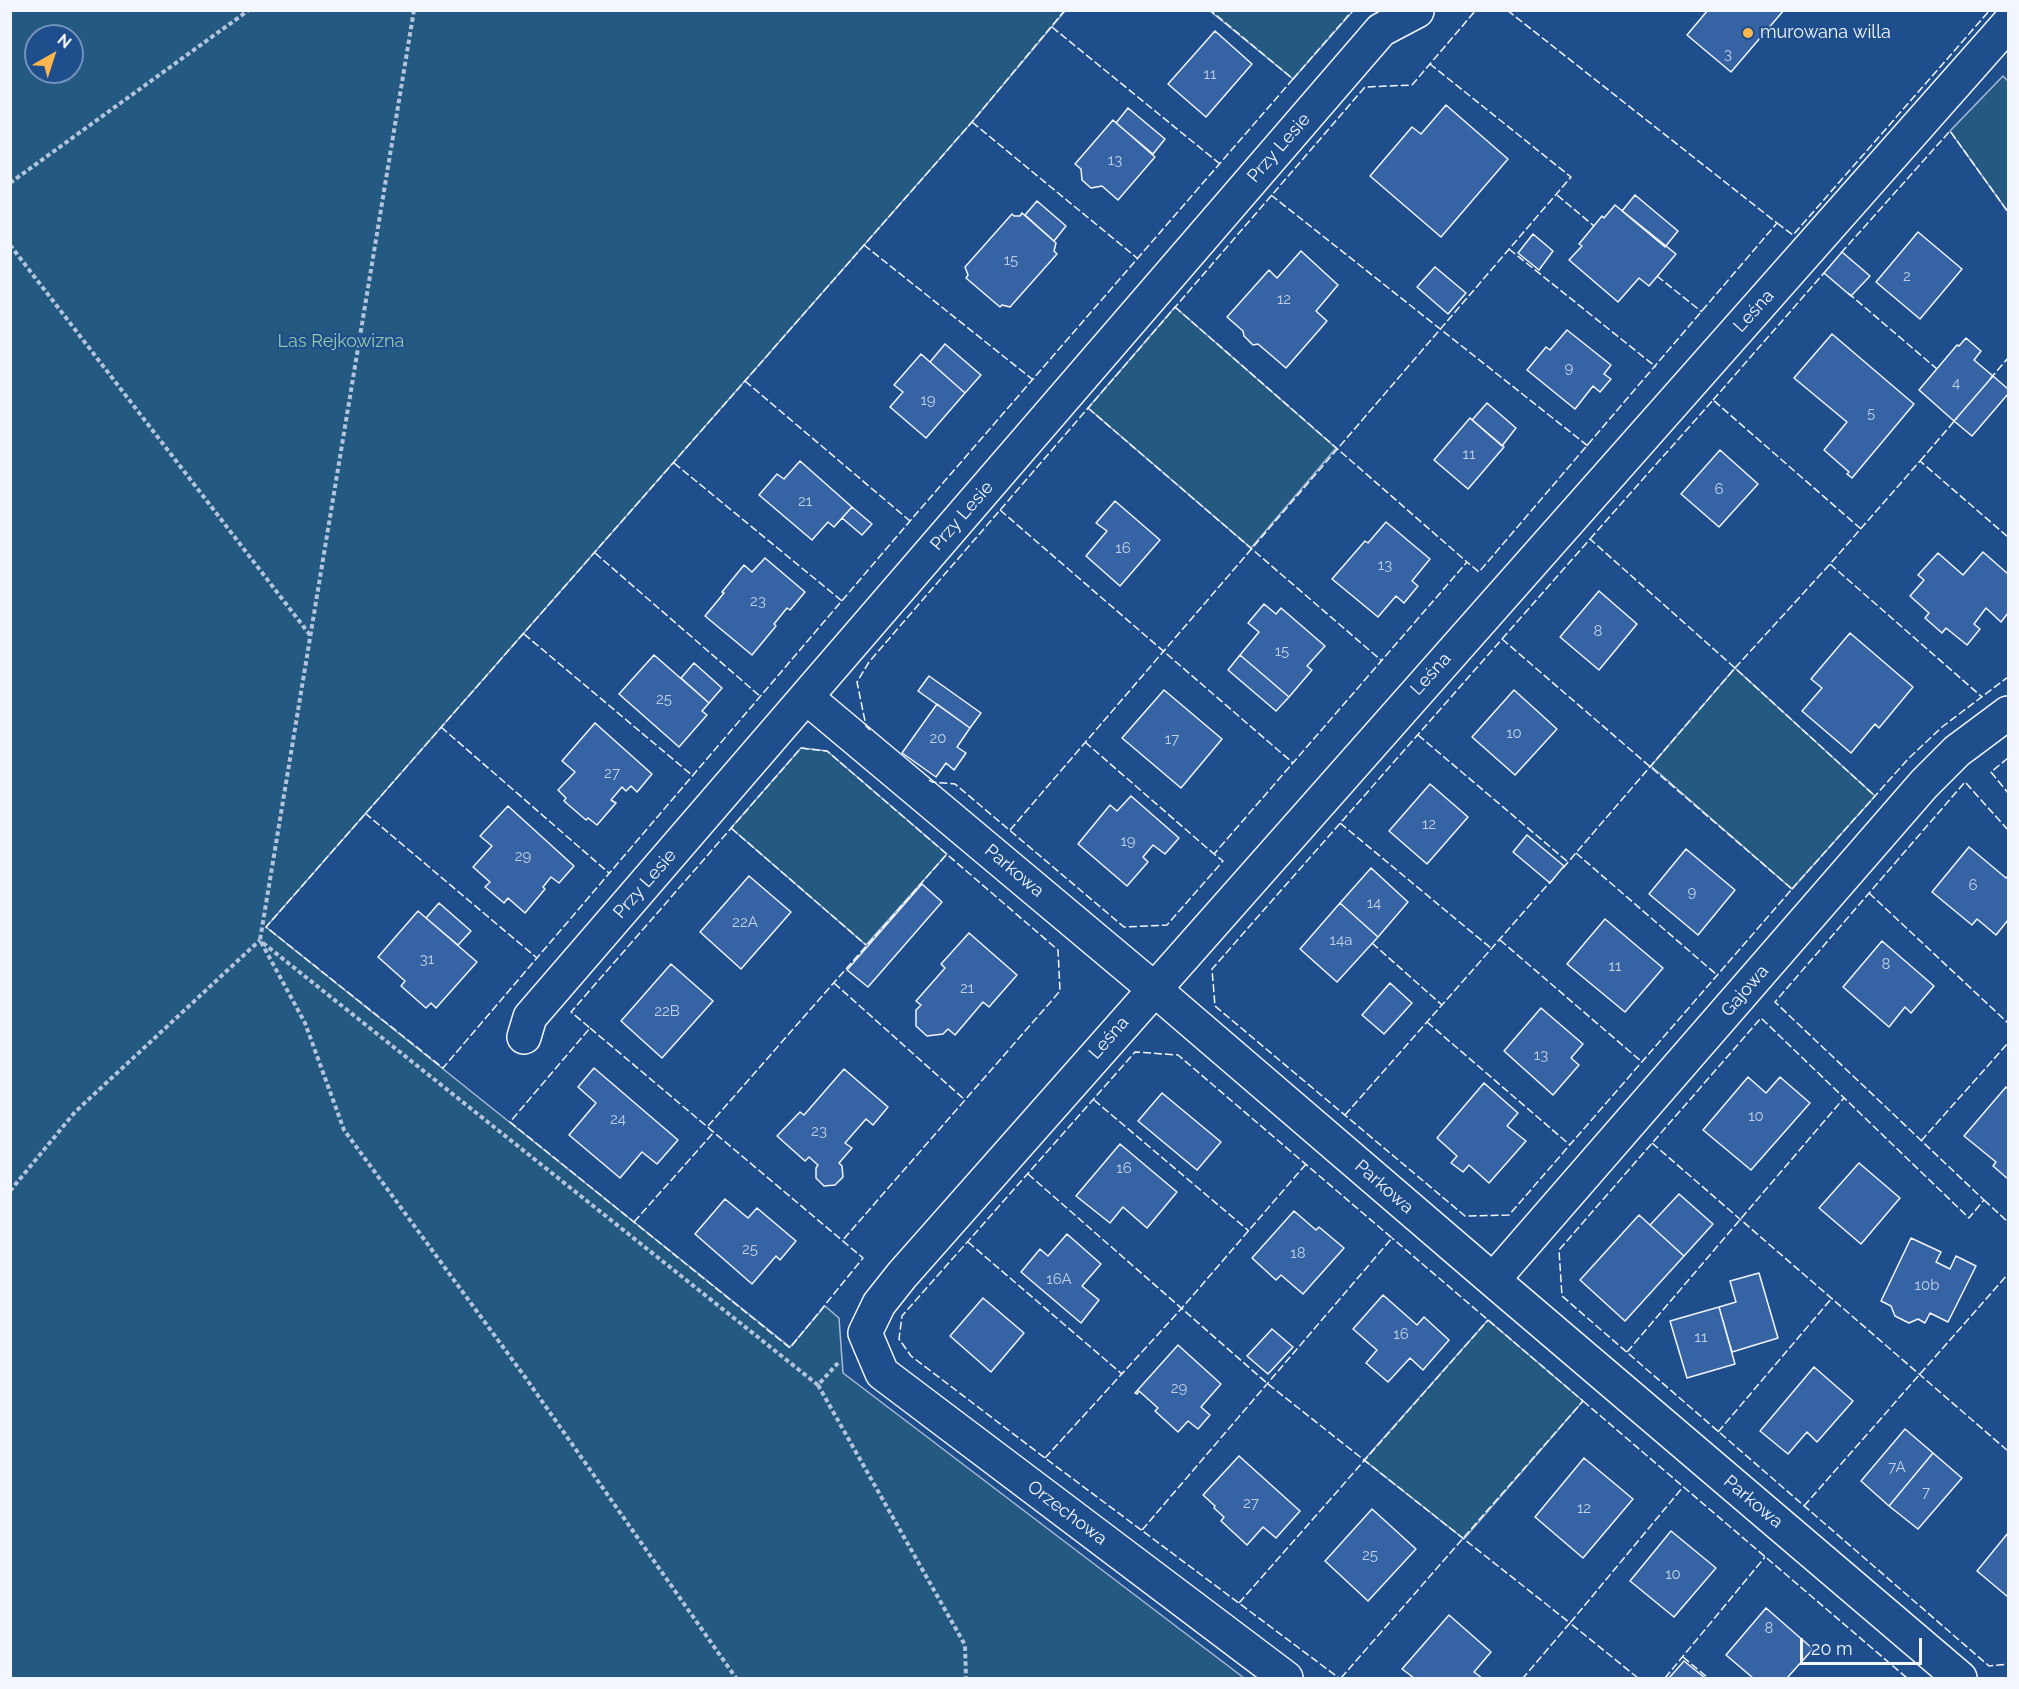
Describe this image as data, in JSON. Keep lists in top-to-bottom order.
{
  "streets": {
    "street": [
      "Przy Lesie",
      "Leśna",
      "Parkowa",
      "Gajowa",
      "Orzechowa"
    ]
  },
  "crossings": [
    ["Przy Lesie", "Parkowa"],
    ["Leśna", "Parkowa"],
    ["Leśna", "Orzechowa"],
    ["Parkowa", "Gajowa"]
  ],
  "parks": ["Las Rejkowizna"],
  "places": ["murowana willa"],
  "house_numbers": [
    "3",
    "11",
    "13",
    "15",
    "2",
    "12",
    "9",
    "4",
    "19",
    "5",
    "11",
    "6",
    "21",
    "16",
    "13",
    "23",
    "8",
    "15",
    "25",
    "10",
    "20",
    "17",
    "27",
    "12",
    "19",
    "29",
    "6",
    "9",
    "14",
    "22A",
    "14a",
    "31",
    "8",
    "11",
    "21",
    "22B",
    "13",
    "10",
    "24",
    "23",
    "16",
    "25",
    "18",
    "16A",
    "10b",
    "16",
    "11",
    "29",
    "7A",
    "7",
    "27",
    "12",
    "25",
    "10",
    "8"
  ],
  "scale_bar": "20 m",
  "north": "top right"
}
